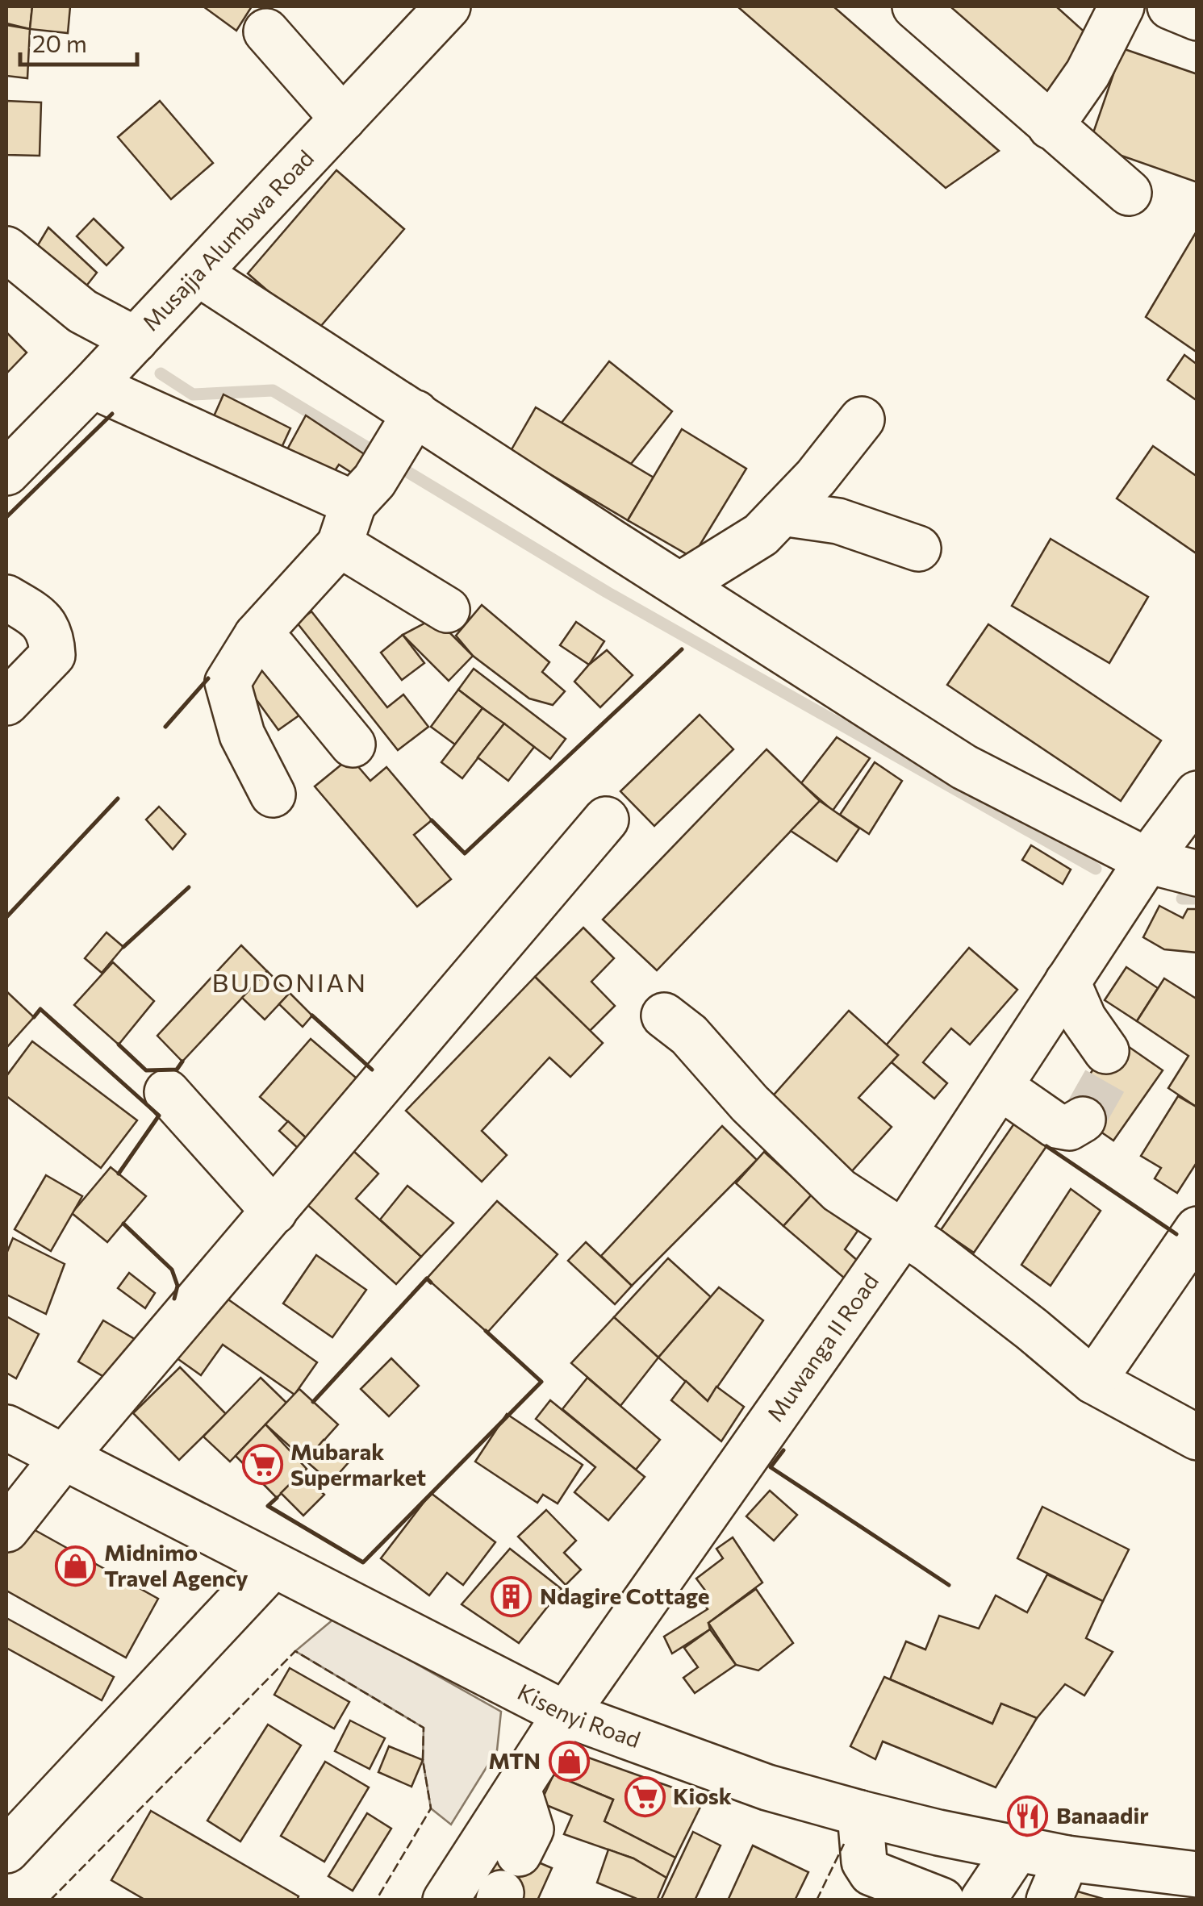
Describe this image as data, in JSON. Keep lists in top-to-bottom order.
{
  "streets": {
    "street": ["Musajja Alumbwa Road", "Muwanga II Road", "Kisenyi Road"]
  },
  "crossings": [
    ["Muwanga II Road", "Kisenyi Road"]
  ],
  "districts": ["BUDONIAN"],
  "places": {
    "supermarket": ["Mubarak Supermarket", "Kiosk"],
    "shop": ["Midnimo Travel Agency", "MTN"],
    "building": ["Ndagire Cottage"],
    "restaurant": ["Banaadir"]
  },
  "scale_bar": "20 m"
}
